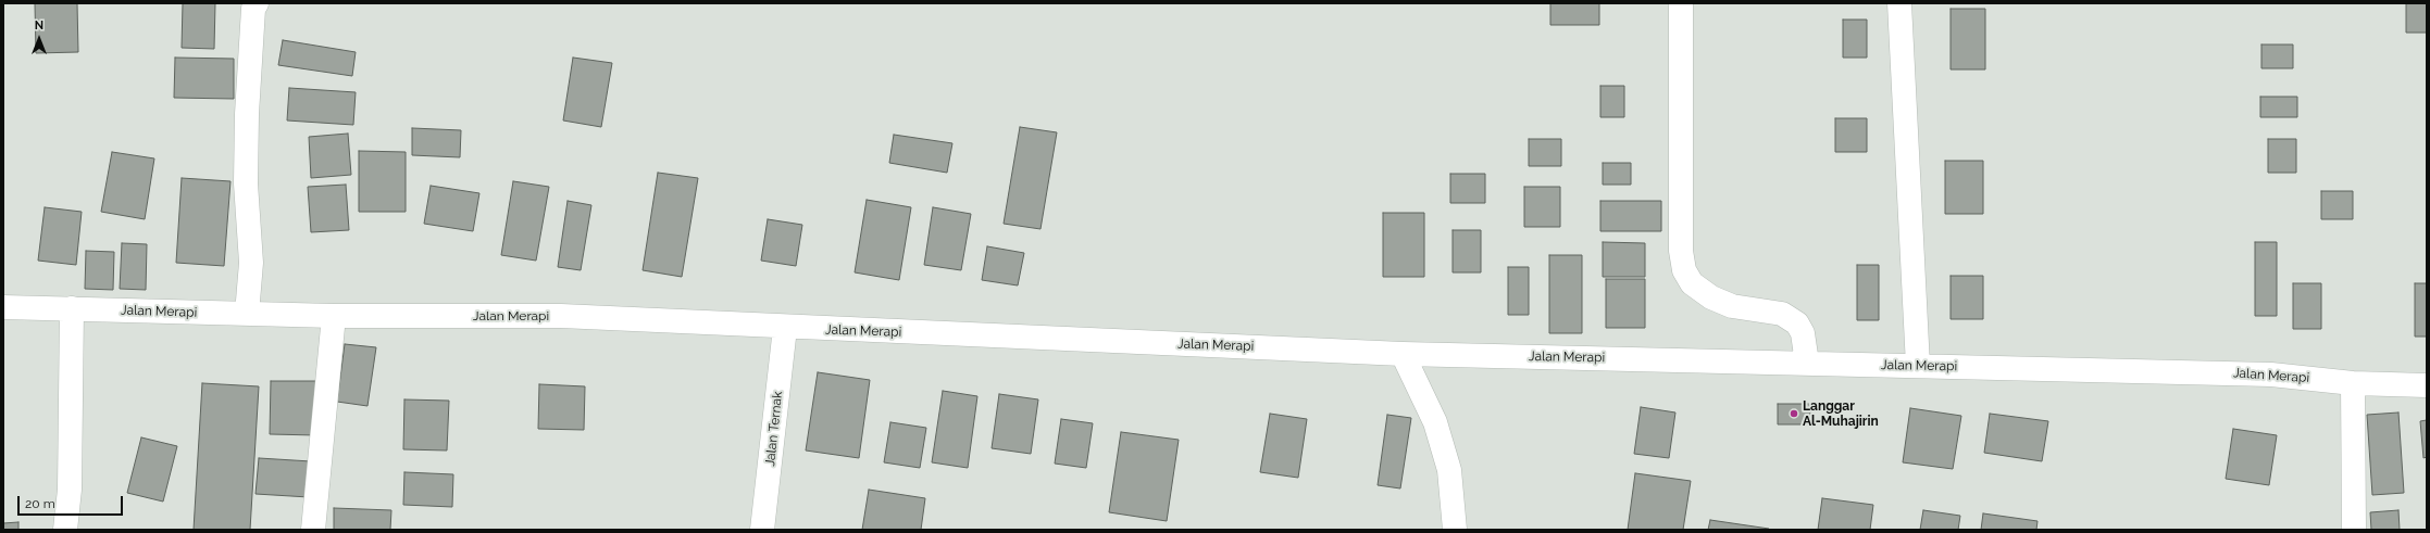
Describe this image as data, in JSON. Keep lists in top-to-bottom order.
{
  "streets": {
    "street": ["Jalan Merapi", "Jalan Ternak"]
  },
  "crossings": [
    ["Jalan Merapi", "Jalan Ternak"]
  ],
  "places": ["Langgar Al-Muhajirin"],
  "scale_bar": "20 m",
  "north": "top"
}
